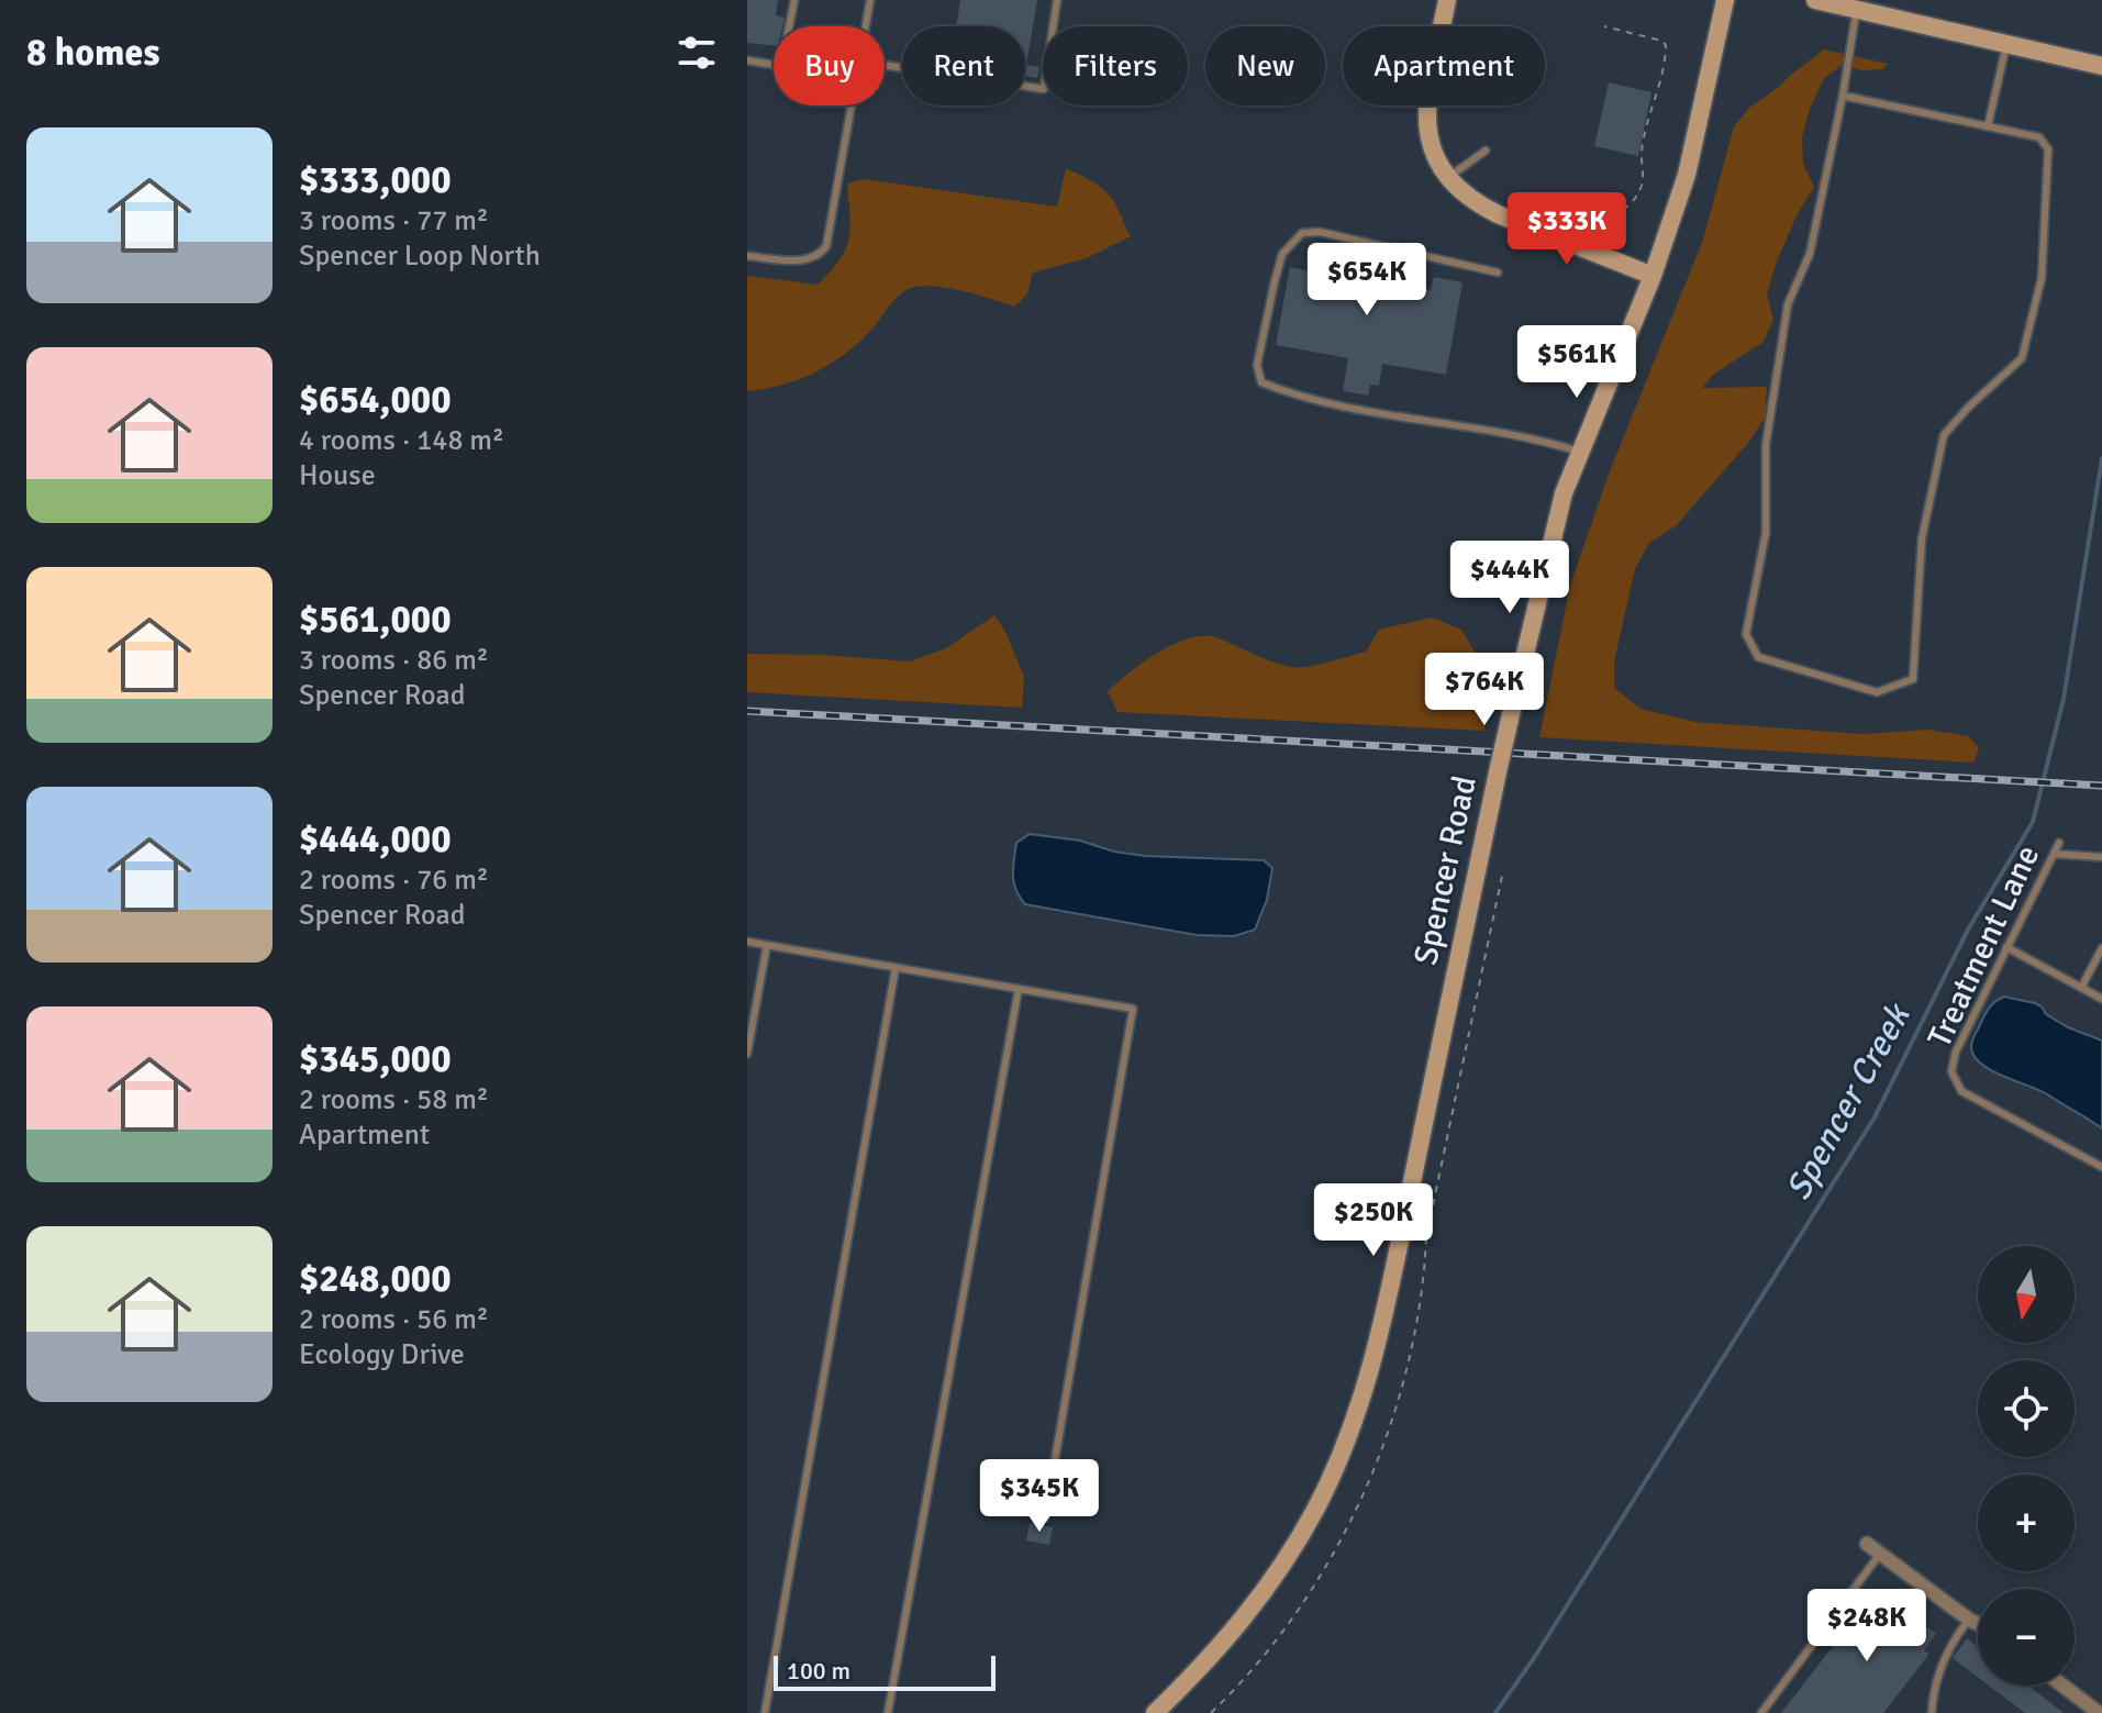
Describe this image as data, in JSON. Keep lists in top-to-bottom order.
{
  "streets": {
    "main road": ["Spencer Road"],
    "lane": ["Treatment Lane"]
  },
  "water": ["Spencer Creek"],
  "scale_bar": "100 m",
  "north": "bottom",
  "page": {
    "heading": "8 homes",
    "chip": [
      "Buy",
      "Rent",
      "Filters",
      "New",
      "Apartment"
    ],
    "list": [
      {
        "name": "$333,000",
        "note": "3 rooms · 77 m² · Spencer Loop North"
      },
      {
        "name": "$654,000",
        "note": "4 rooms · 148 m² · House"
      },
      {
        "name": "$561,000",
        "note": "3 rooms · 86 m² · Spencer Road"
      },
      {
        "name": "$444,000",
        "note": "2 rooms · 76 m² · Spencer Road"
      },
      {
        "name": "$345,000",
        "note": "2 rooms · 58 m² · Apartment"
      },
      {
        "name": "$248,000",
        "note": "2 rooms · 56 m² · Ecology Drive"
      }
    ],
    "price": [
      "$333K",
      "$654K",
      "$561K",
      "$444K",
      "$764K",
      "$250K",
      "$345K",
      "$248K"
    ],
    "map_buttons": ["+", "−"],
    "scale": "100 m"
  }
}
